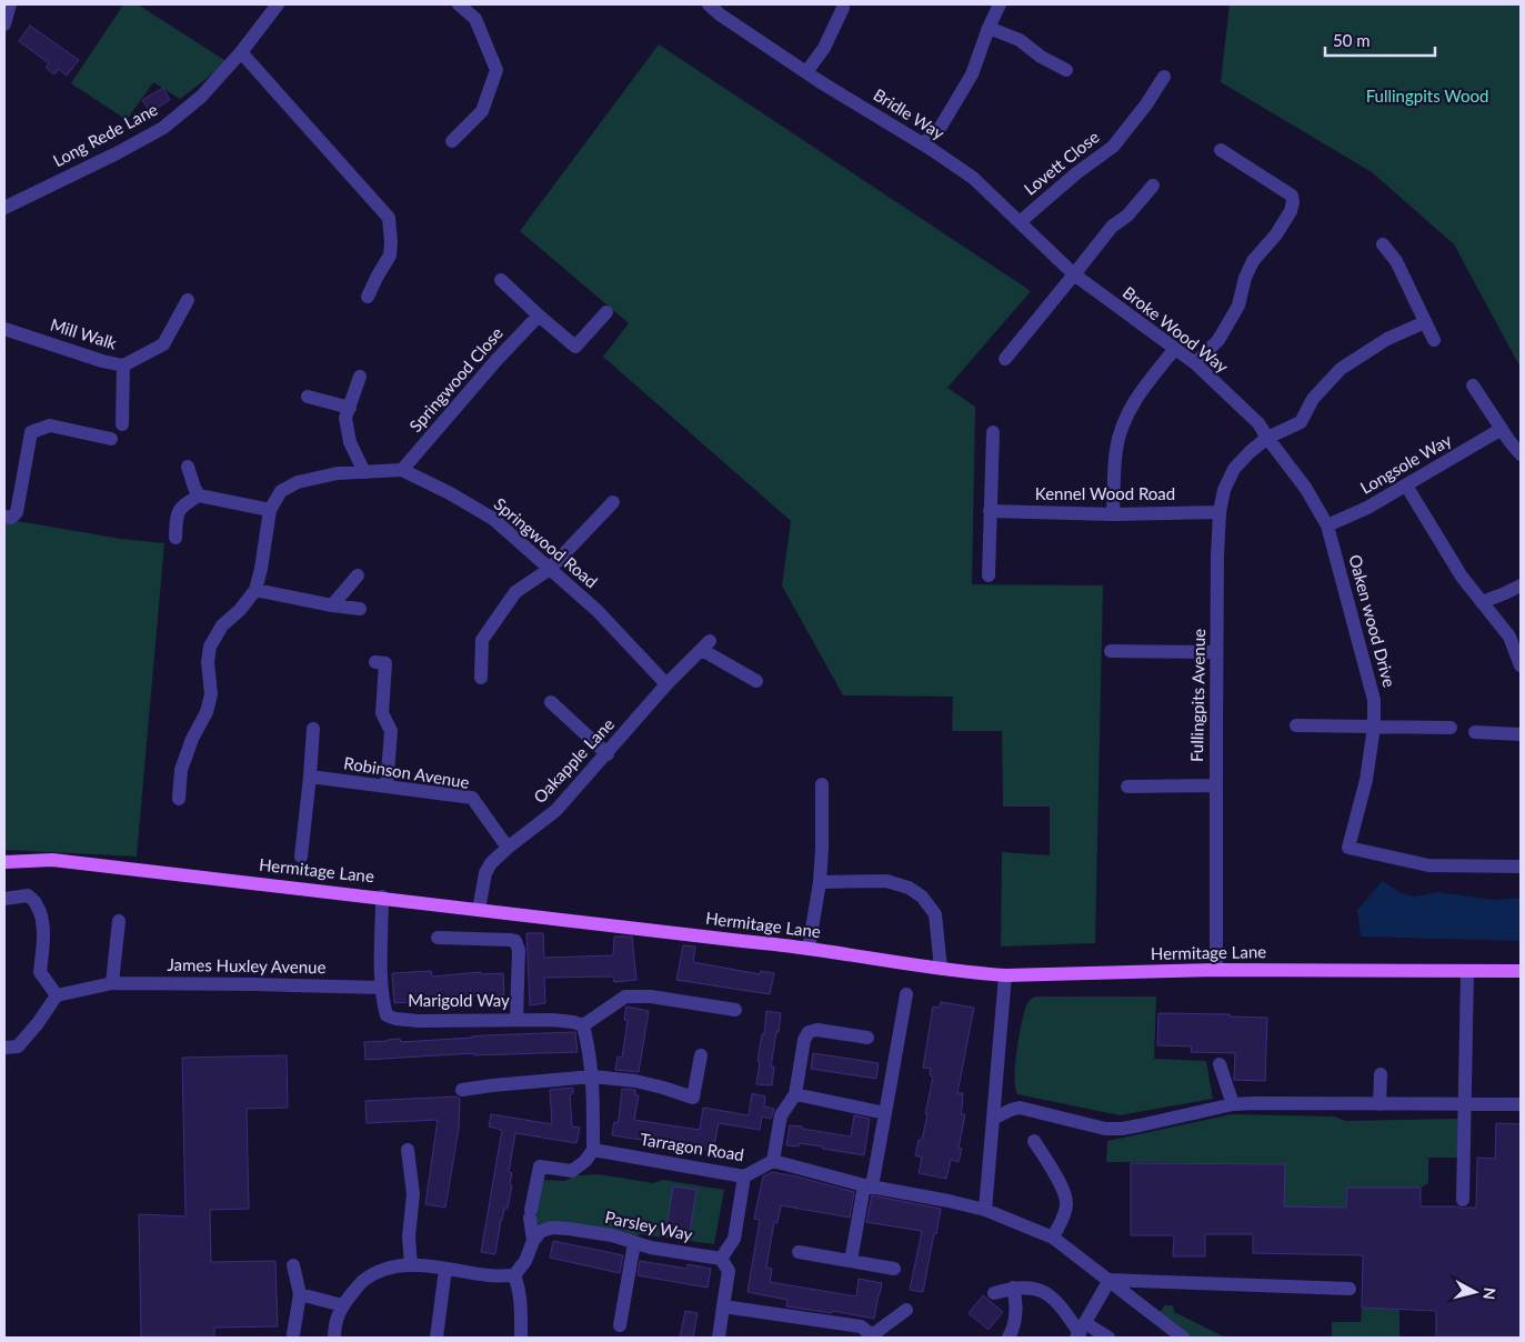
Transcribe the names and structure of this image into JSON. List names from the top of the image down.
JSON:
{
  "streets": {
    "main road": ["Hermitage Lane"],
    "street": [
      "Bridle Way",
      "Long Rede Lane",
      "Lovett Close",
      "Broke Wood Way",
      "Mill Walk",
      "Springwood Close",
      "Longsole Way",
      "Kennel Wood Road",
      "Springwood Road",
      "Oaken wood Drive",
      "Fullingpits Avenue",
      "Oakapple Lane",
      "Robinson Avenue",
      "James Huxley Avenue",
      "Marigold Way",
      "Tarragon Road",
      "Parsley Way"
    ]
  },
  "crossings": [
    ["Bridle Way", "Lovett Close"],
    ["Bridle Way", "Broke Wood Way"],
    ["Broke Wood Way", "Fullingpits Avenue"],
    ["Springwood Close", "Springwood Road"],
    ["Longsole Way", "Oaken wood Drive"],
    ["Kennel Wood Road", "Fullingpits Avenue"],
    ["Springwood Road", "Oakapple Lane"],
    ["Fullingpits Avenue", "Hermitage Lane"],
    ["Oakapple Lane", "Robinson Avenue"],
    ["Oakapple Lane", "Hermitage Lane"],
    ["Hermitage Lane", "Marigold Way"],
    ["James Huxley Avenue", "Marigold Way"]
  ],
  "parks": ["Fullingpits Wood"],
  "scale_bar": "50 m",
  "north": "right"
}
